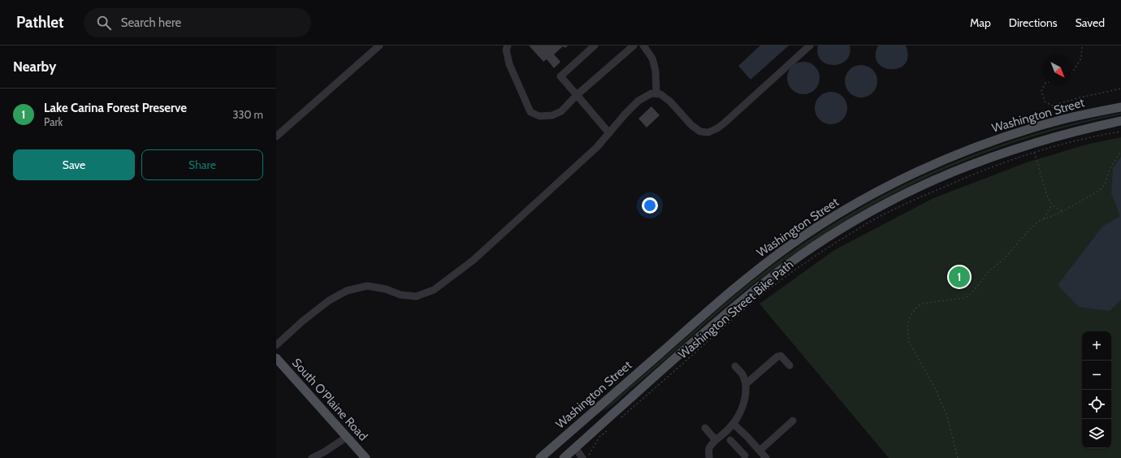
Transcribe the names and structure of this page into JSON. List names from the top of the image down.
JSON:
{
  "streets": {
    "main road": ["Washington Street", "South O'Plaine Road"],
    "path": ["Washington Street Bike Path"]
  },
  "north": "bottom right",
  "page": {
    "header": "Pathlet",
    "search": "Search here",
    "nav": ["Map", "Directions", "Saved"],
    "heading": "Nearby",
    "list": [
      {
        "mark": "1",
        "name": "Lake Carina Forest Preserve",
        "note": "Park",
        "value": "330 m"
      }
    ],
    "buttons": ["Save", "Share"],
    "pins": "1",
    "map_buttons": ["+", "−"]
  }
}
